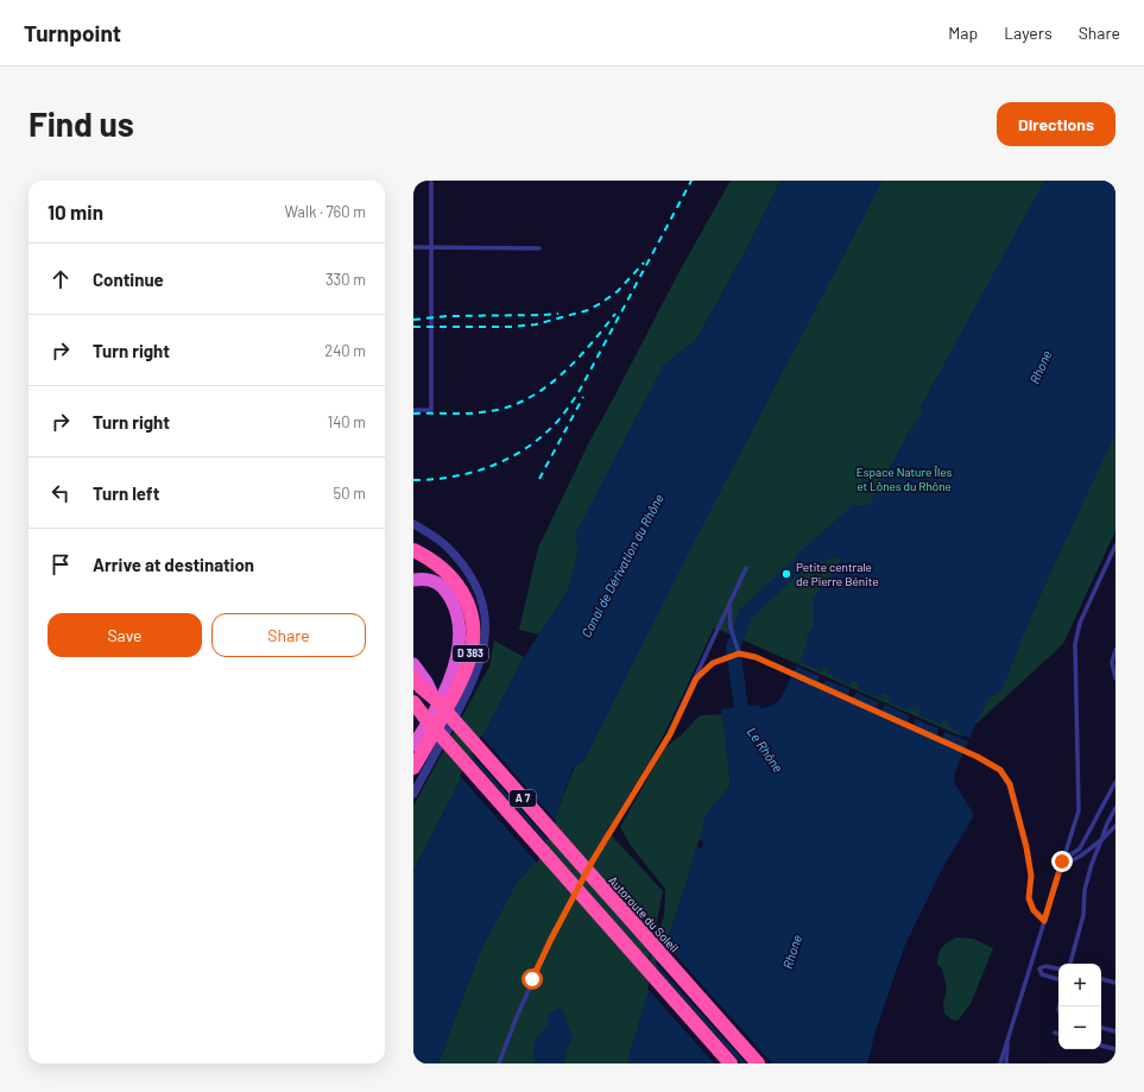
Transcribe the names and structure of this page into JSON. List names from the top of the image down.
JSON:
{
  "streets": {
    "highway": ["D 383", "A 7", "Autoroute du Soleil"]
  },
  "water": ["Rhone", "Canal de Dérivation du Rhône", "Le Rhône"],
  "parks": ["Espace Nature Îles et Lônes du Rhône"],
  "places": ["Petite centrale de Pierre Bénite"],
  "page": {
    "header": "Turnpoint",
    "nav": ["Map", "Layers", "Share"],
    "buttons": [
      "Directions",
      ["Save", "Share"]
    ],
    "title": "Find us",
    "heading": ["10 min", "Walk · 760 m"],
    "list": [
      ["Continue", "330 m"],
      ["Turn right", "240 m"],
      ["Turn right", "140 m"],
      ["Turn left", "50 m"],
      "Arrive at destination"
    ],
    "map_buttons": ["+", "−"]
  }
}
